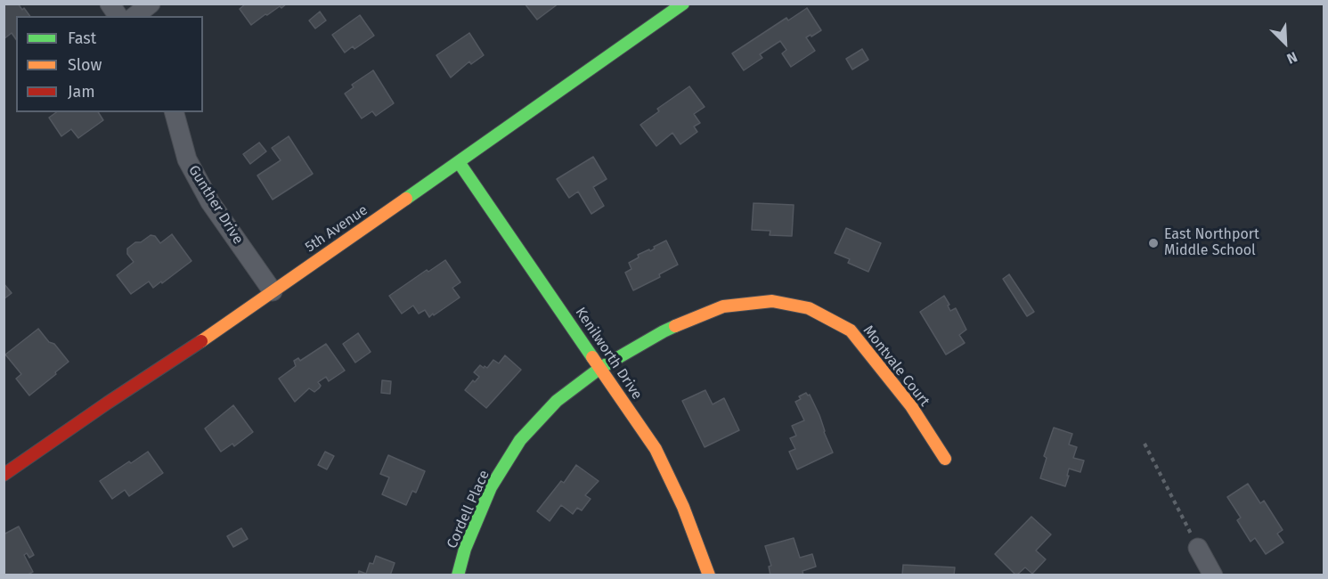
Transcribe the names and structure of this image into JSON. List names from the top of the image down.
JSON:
{
  "streets": {
    "street": [
      "Gunther Drive",
      "5th Avenue",
      "Kenilworth Drive",
      "Montvale Court",
      "Cordell Place"
    ]
  },
  "crossings": [
    ["Gunther Drive", "5th Avenue"],
    ["5th Avenue", "Kenilworth Drive"],
    ["Kenilworth Drive", "Montvale Court"],
    ["Kenilworth Drive", "Cordell Place"],
    ["Montvale Court", "Cordell Place"]
  ],
  "places": ["East Northport Middle School"],
  "legend": ["Fast", "Slow", "Jam"],
  "north": "bottom right"
}
